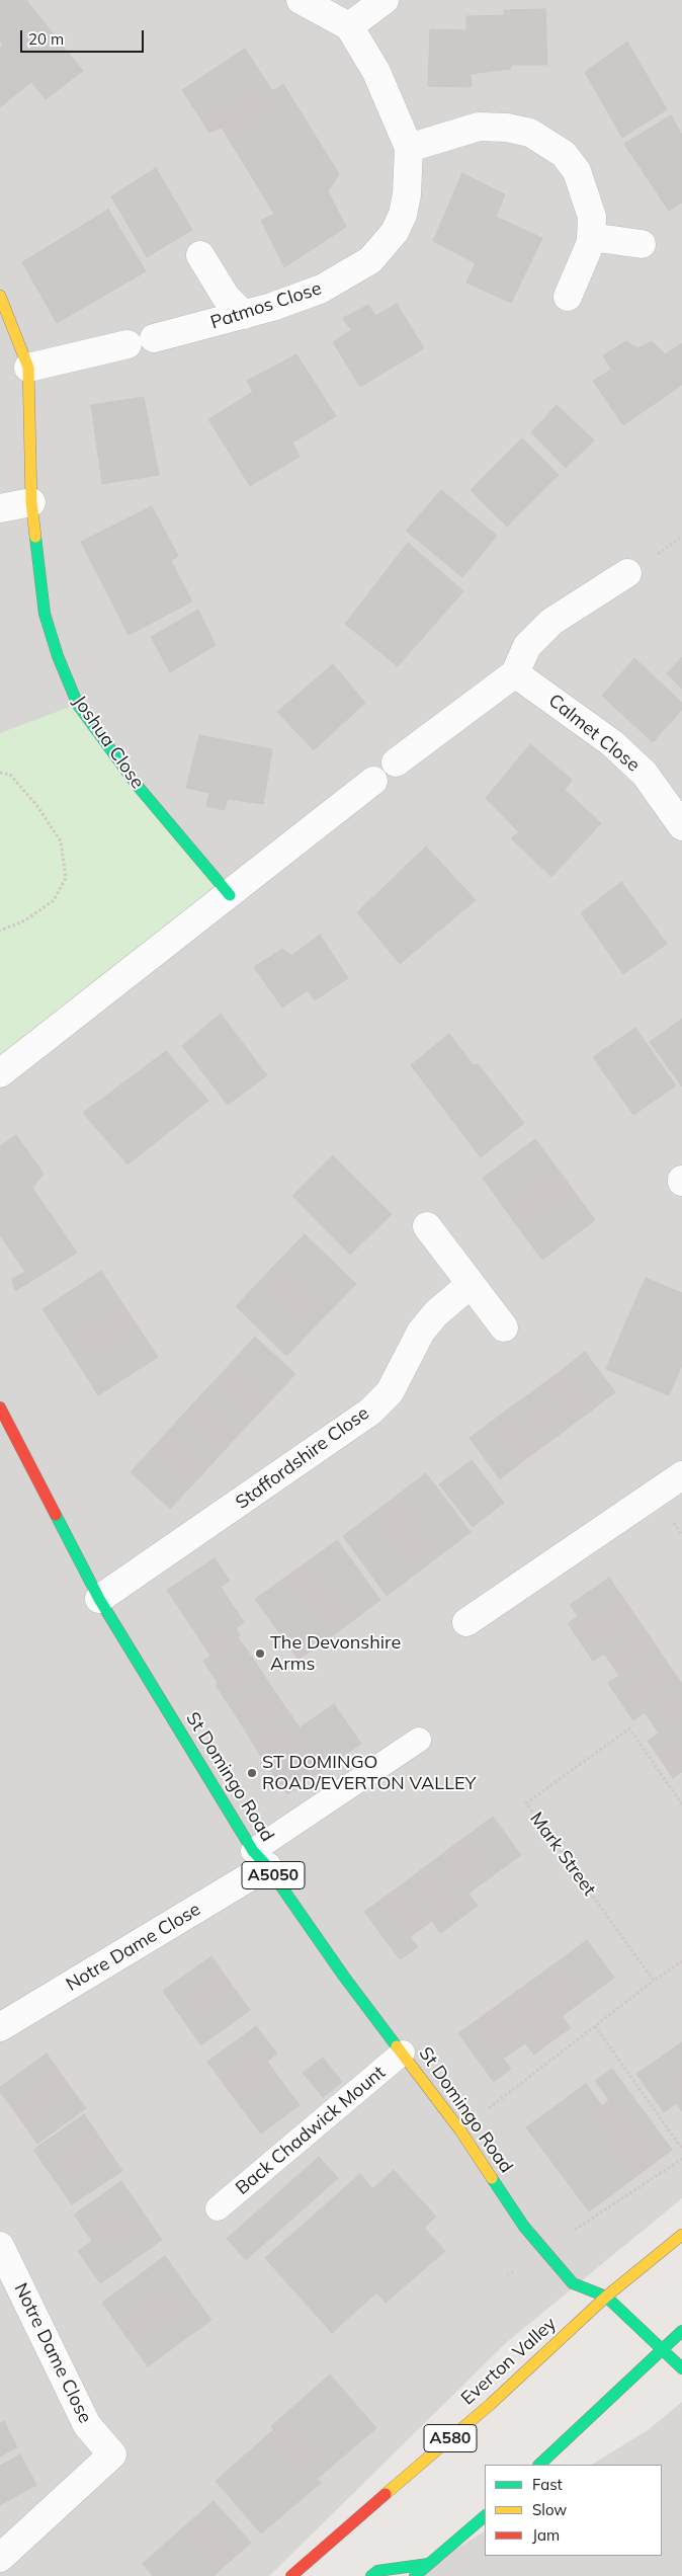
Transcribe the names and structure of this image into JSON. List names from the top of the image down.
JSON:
{
  "streets": {
    "main road": [
      "Joshua Close",
      "St Domingo Road",
      "A5050",
      "Everton Valley",
      "A580"
    ],
    "street": [
      "Patmos Close",
      "Calmet Close",
      "Staffordshire Close",
      "Notre Dame Close"
    ],
    "lane": ["Back Chadwick Mount"],
    "path": ["Mark Street"]
  },
  "crossings": [
    ["Patmos Close", "Joshua Close"],
    ["Staffordshire Close", "St Domingo Road"],
    ["St Domingo Road", "A5050"],
    ["St Domingo Road", "Notre Dame Close"],
    ["St Domingo Road", "Back Chadwick Mount"],
    ["St Domingo Road", "Everton Valley"],
    ["A5050", "Everton Valley"]
  ],
  "places": ["The Devonshire Arms", "ST DOMINGO ROAD/EVERTON VALLEY"],
  "legend": ["Fast", "Slow", "Jam"],
  "scale_bar": "20 m"
}
